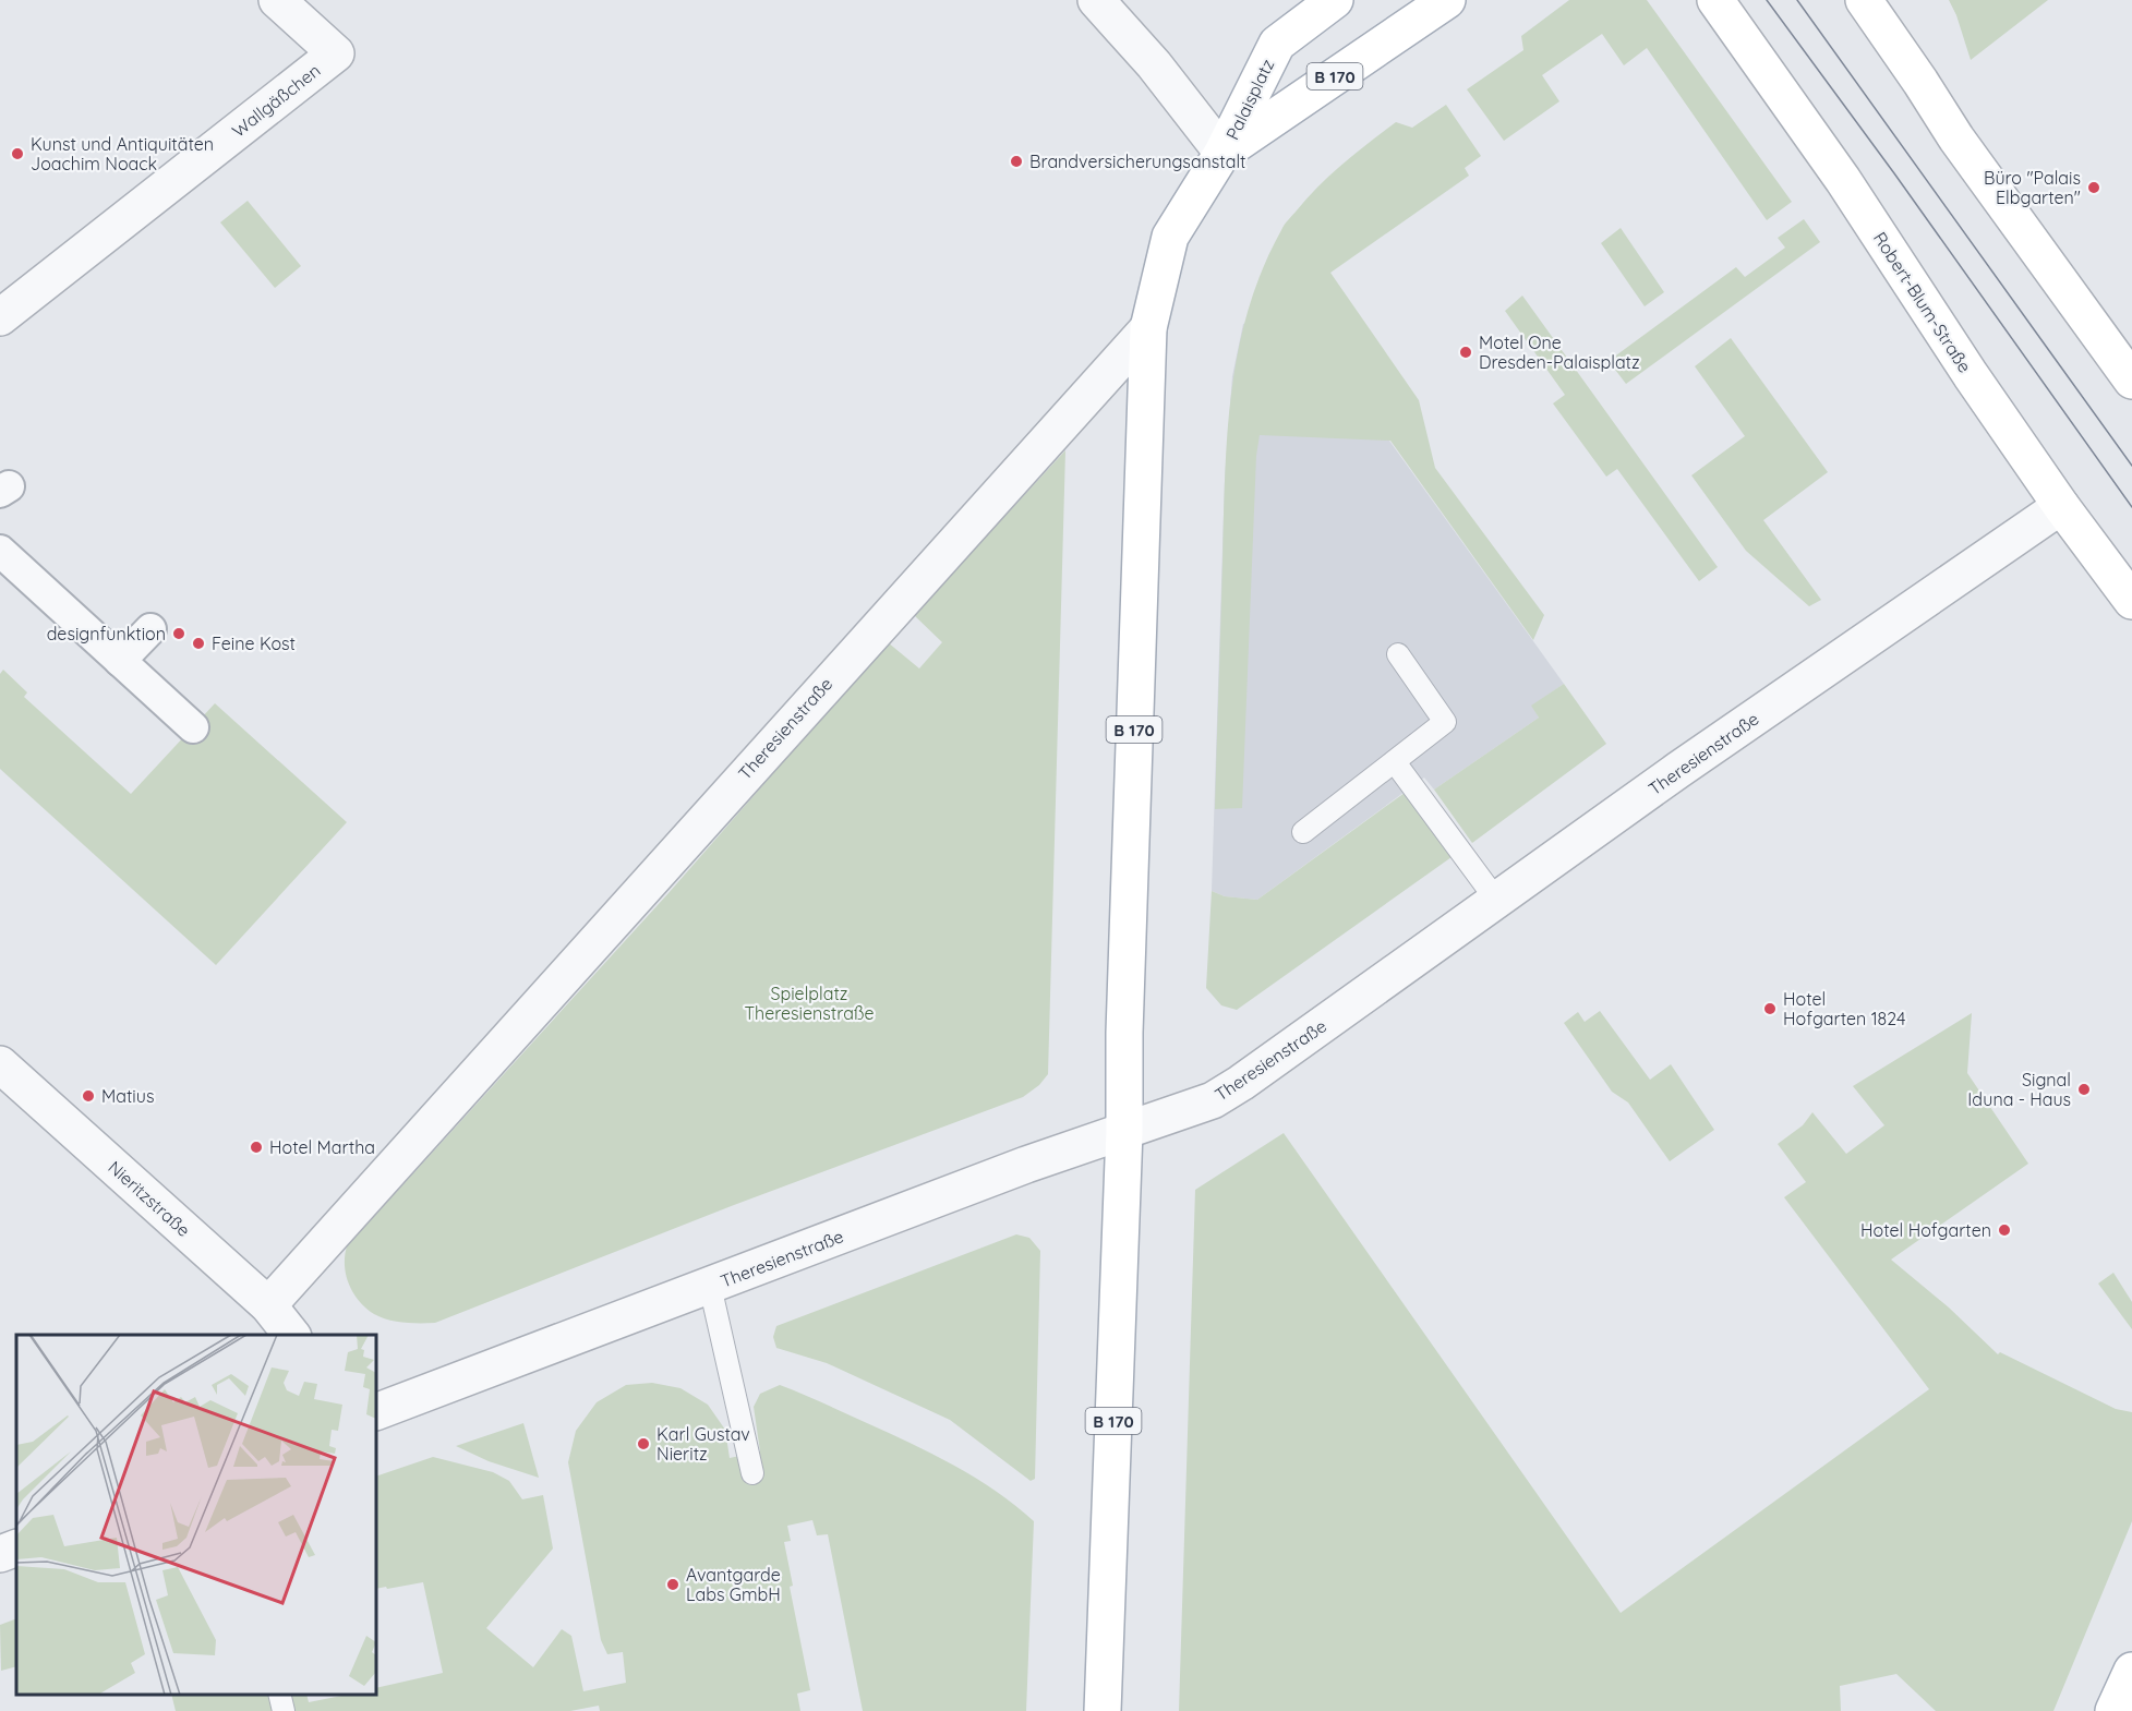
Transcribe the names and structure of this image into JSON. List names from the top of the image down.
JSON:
{
  "streets": {
    "main road": ["B 170", "Palaisplatz", "Robert-Blum-Straße"],
    "street": ["Wallgäßchen", "Theresienstraße", "Nieritzstraße"]
  },
  "crossings": [
    ["B 170", "Palaisplatz"],
    ["B 170", "Theresienstraße"],
    ["Robert-Blum-Straße", "Theresienstraße"],
    ["Theresienstraße", "Nieritzstraße"]
  ],
  "parks": ["Spielplatz Theresienstraße"],
  "places": [
    "Kunst und Antiquitäten Joachim Noack",
    "Brandversicherungsanstalt",
    "Büro \"Palais Elbgarten\"",
    "Motel One Dresden-Palaisplatz",
    "designfunktion",
    "Feine Kost",
    "Hotel Hofgarten 1824",
    "Signal Iduna - Haus",
    "Matius",
    "Hotel Martha",
    "Hotel Hofgarten",
    "Karl Gustav Nieritz",
    "Avantgarde Labs GmbH"
  ]
}
